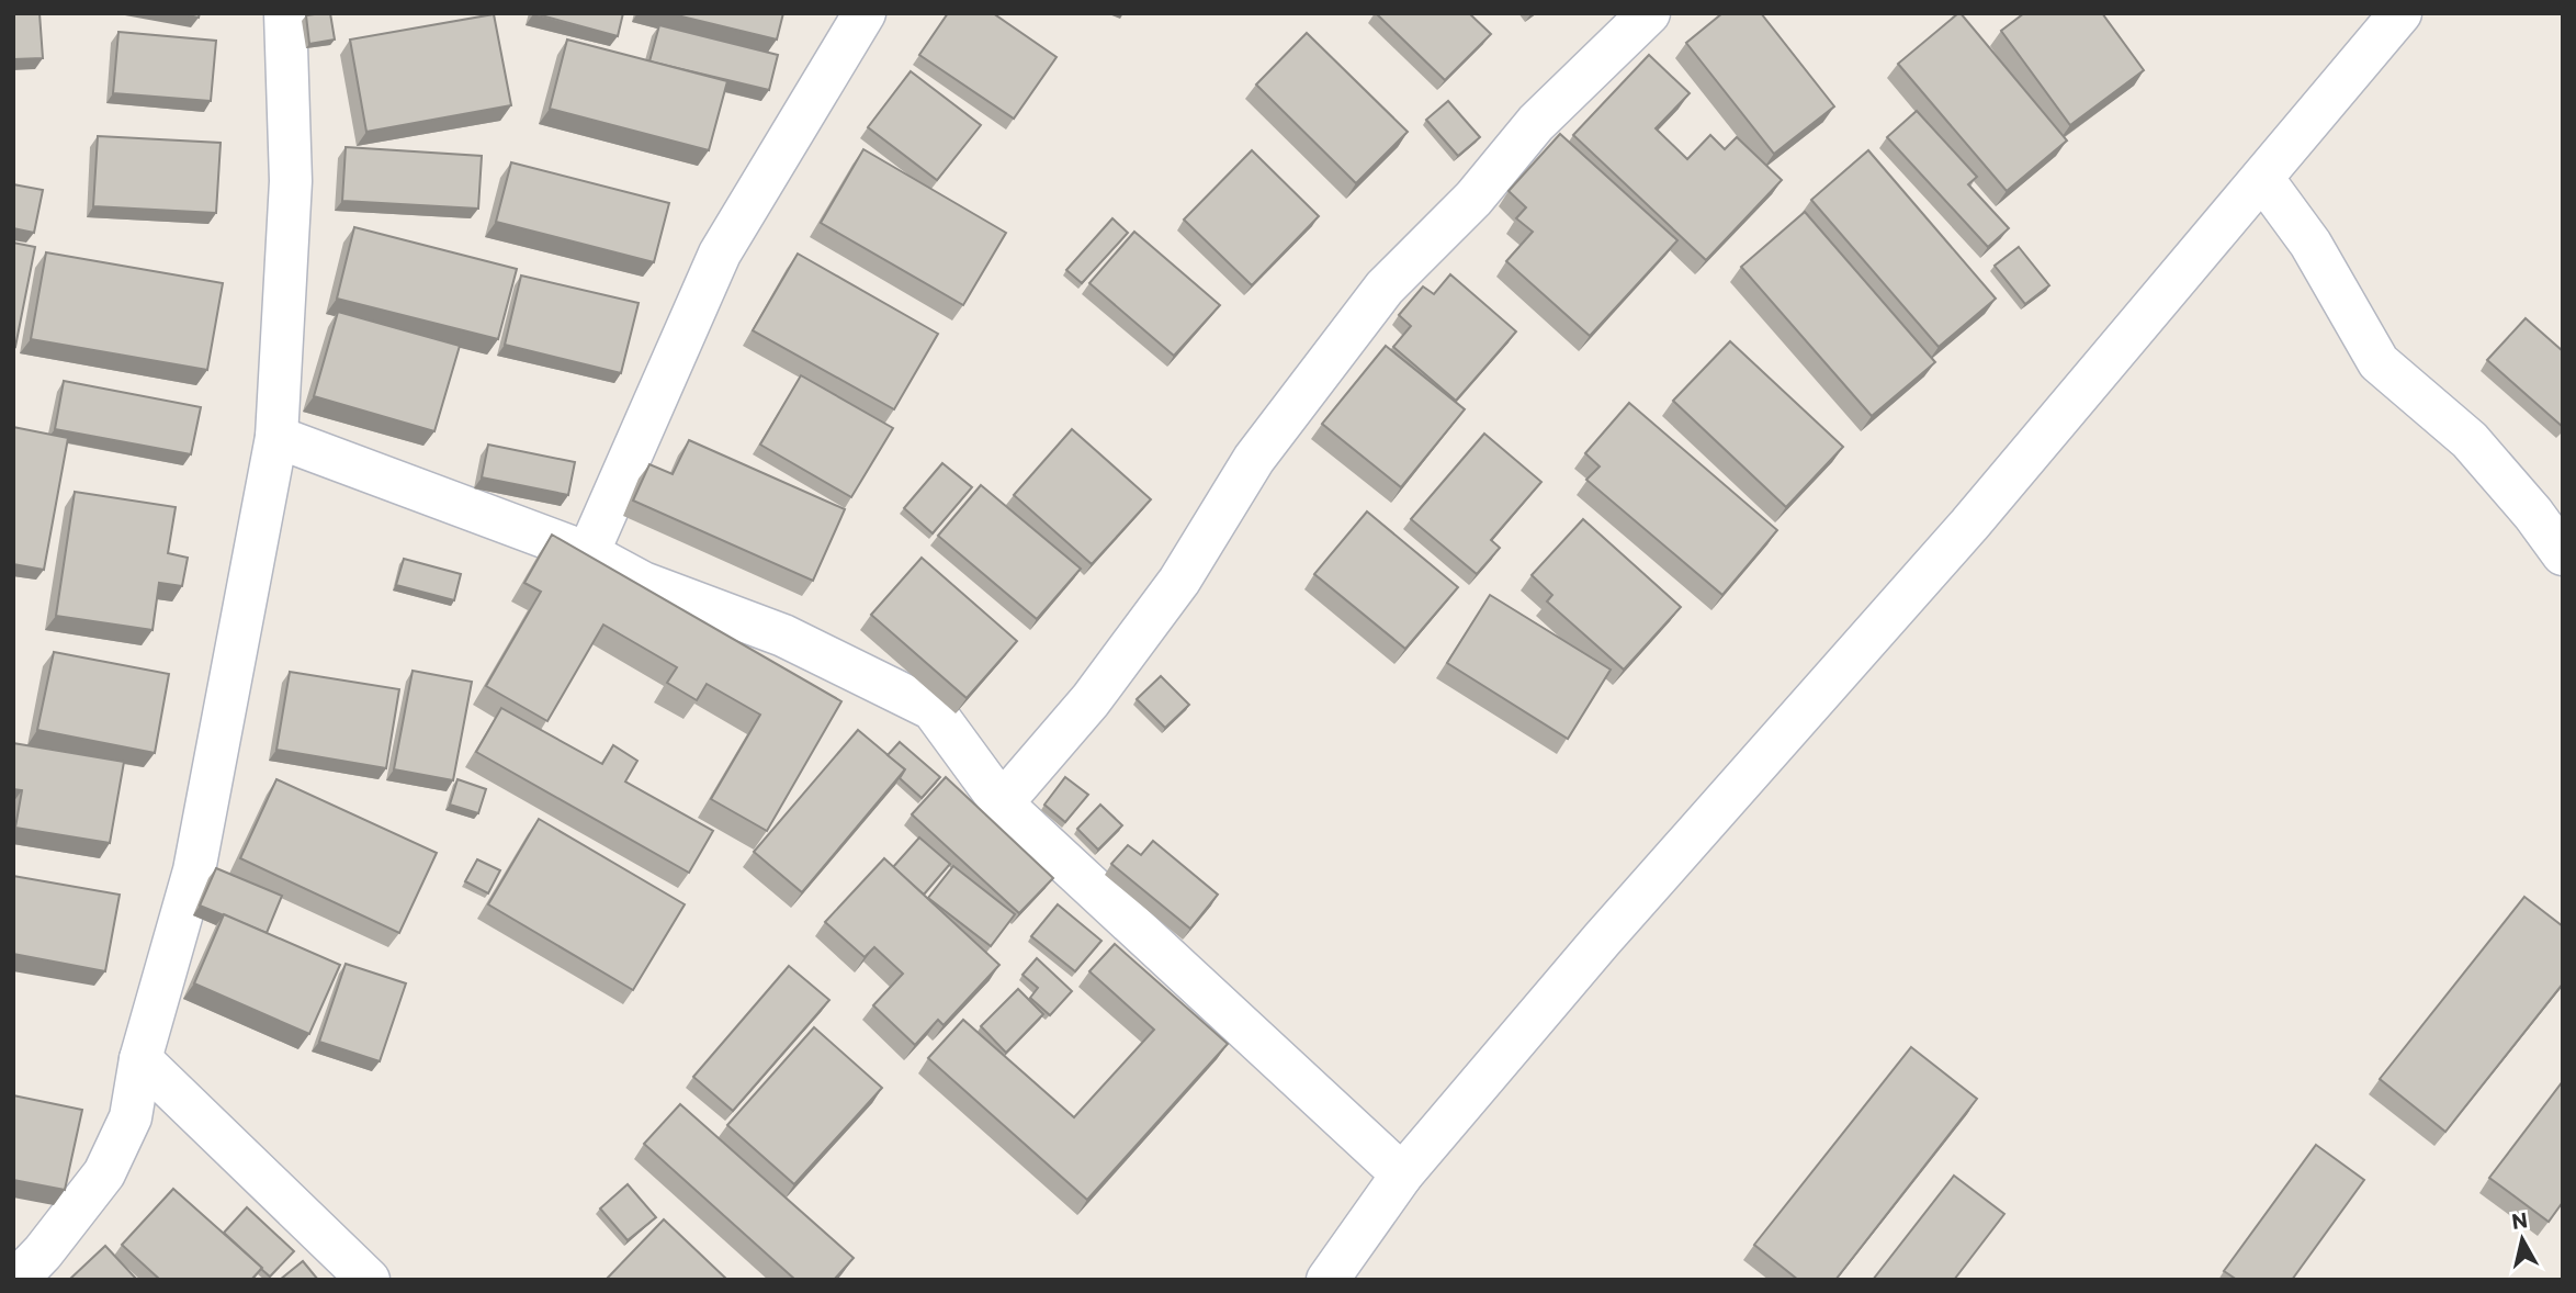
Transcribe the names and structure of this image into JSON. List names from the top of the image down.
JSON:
{
  "north": "top"
}
